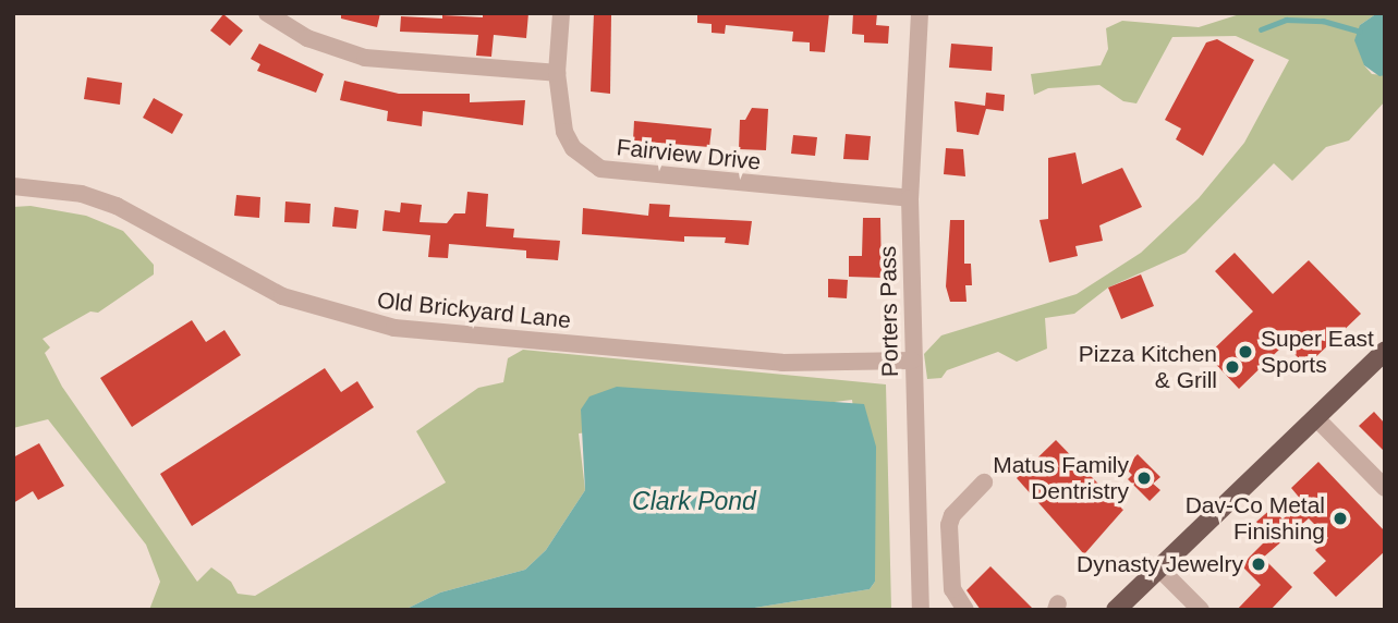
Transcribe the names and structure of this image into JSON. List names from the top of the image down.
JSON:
{
  "streets": {
    "street": ["Fairview Drive", "Old Brickyard Lane", "Porters Pass"]
  },
  "crossings": [
    ["Fairview Drive", "Porters Pass"],
    ["Old Brickyard Lane", "Porters Pass"]
  ],
  "water": ["Clark Pond"],
  "places": [
    "Super East Sports",
    "Pizza Kitchen & Grill",
    "Matus Family Dentristry",
    "Dav-Co Metal Finishing",
    "Dynasty Jewelry"
  ]
}
